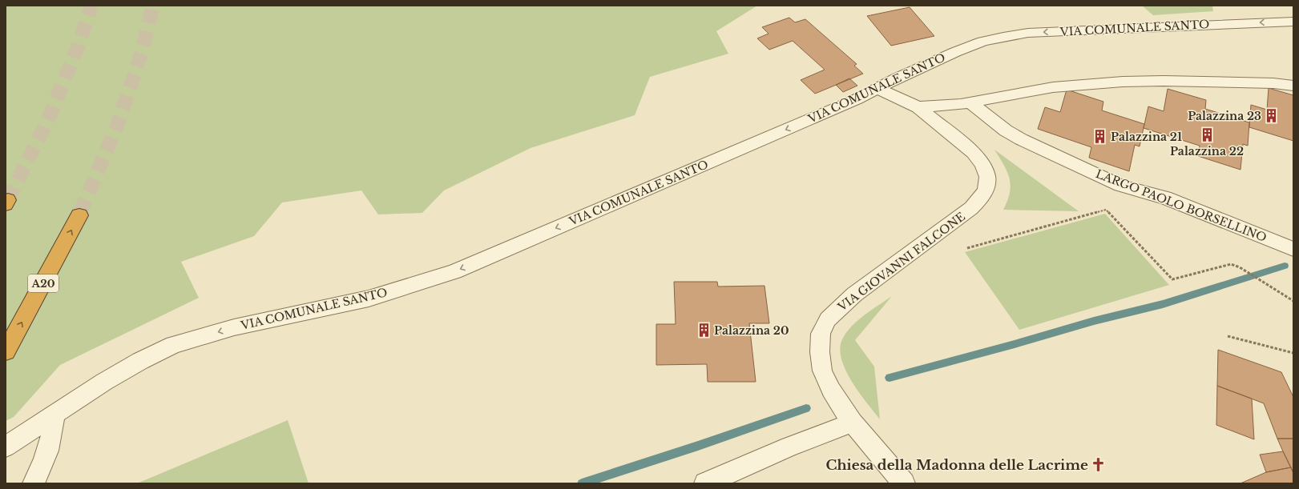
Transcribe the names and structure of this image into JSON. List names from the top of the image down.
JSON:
{
  "streets": {
    "highway": ["A20"],
    "street": ["VIA COMUNALE SANTO", "LARGO PAOLO BORSELLINO", "VIA GIOVANNI FALCONE"]
  },
  "crossings": [
    ["VIA COMUNALE SANTO", "VIA GIOVANNI FALCONE"]
  ],
  "one_way": ["VIA COMUNALE SANTO"],
  "places": {
    "building": [
      "Palazzina 23",
      "Palazzina 22",
      "Palazzina 21",
      "Palazzina 20"
    ],
    "church": ["Chiesa della Madonna delle Lacrime"]
  }
}
